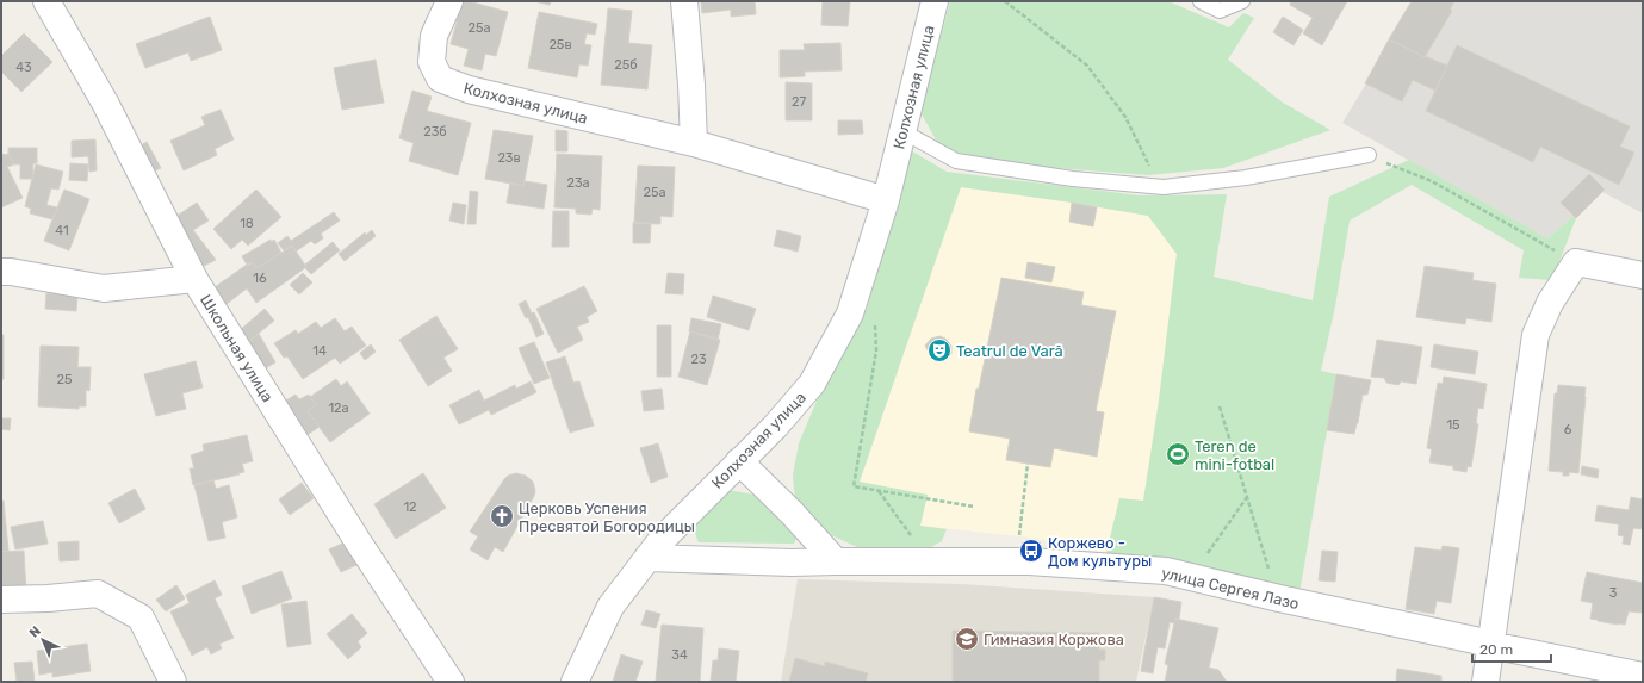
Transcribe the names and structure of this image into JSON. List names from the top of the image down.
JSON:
{
  "streets": {
    "street": ["Колхозная улица", "Школьная улица", "улица Сергея Лазо"]
  },
  "crossings": [
    ["Колхозная улица", "улица Сергея Лазо"]
  ],
  "places": {
    "theatre": ["Teatrul de Vară"],
    "sports": ["Teren de mini-fotbal"],
    "church": ["Церковь Успения Пресвятой Богородицы"],
    "bus stop": ["Коржево - Дом культуры"],
    "school or university": ["Гимназия Коржова"]
  },
  "house_numbers": [
    "25а",
    "25в",
    "25б",
    "43",
    "27",
    "23б",
    "23в",
    "23а",
    "25а",
    "18",
    "41",
    "16",
    "14",
    "23",
    "25",
    "12а",
    "15",
    "6",
    "12",
    "3",
    "34"
  ],
  "scale_bar": "20 m",
  "north": "top left"
}
